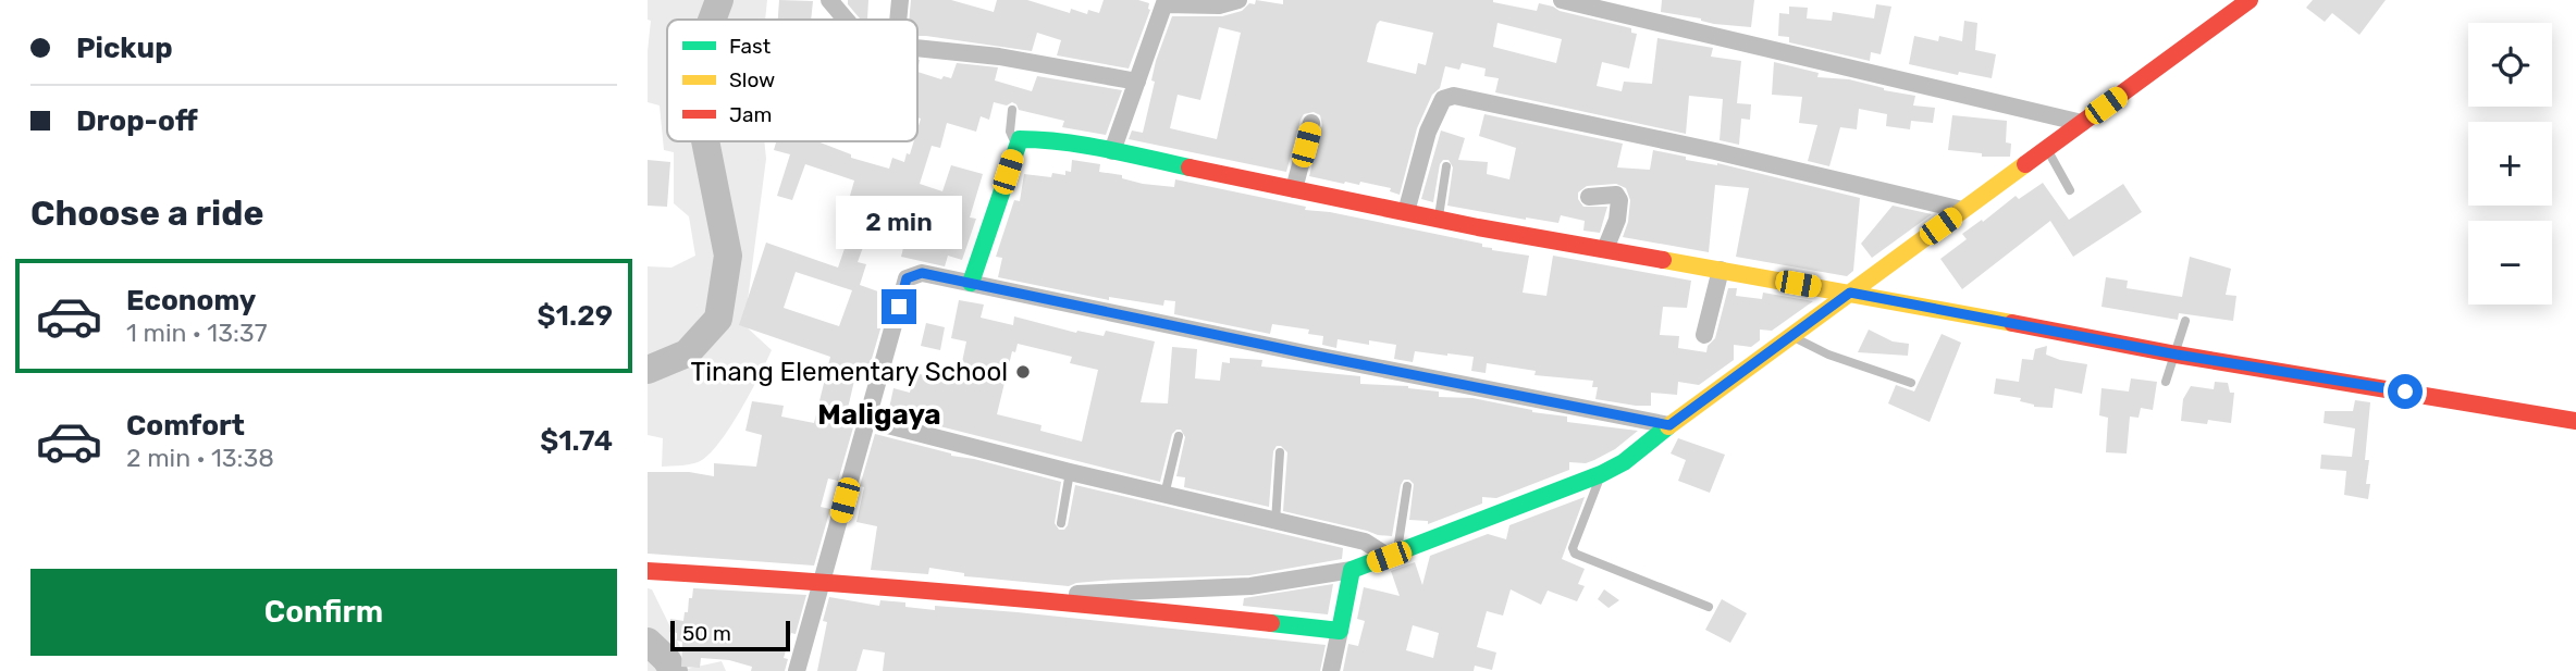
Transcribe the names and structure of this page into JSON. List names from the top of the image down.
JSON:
{
  "districts": ["Maligaya"],
  "places": ["Tinang Elementary School"],
  "legend": ["Fast", "Slow", "Jam"],
  "scale_bar": "50 m",
  "page": {
    "banner": ["Pickup", "Drop-off"],
    "map_buttons": ["+", "−"],
    "heading": "Choose a ride",
    "bubble": "2 min",
    "list": [
      {
        "name": "Economy",
        "note": "1 min · 13:37",
        "value": "$1.29"
      },
      {
        "name": "Comfort",
        "note": "2 min · 13:38",
        "value": "$1.74"
      }
    ],
    "buttons": "Confirm",
    "scale": "50 m"
  }
}
